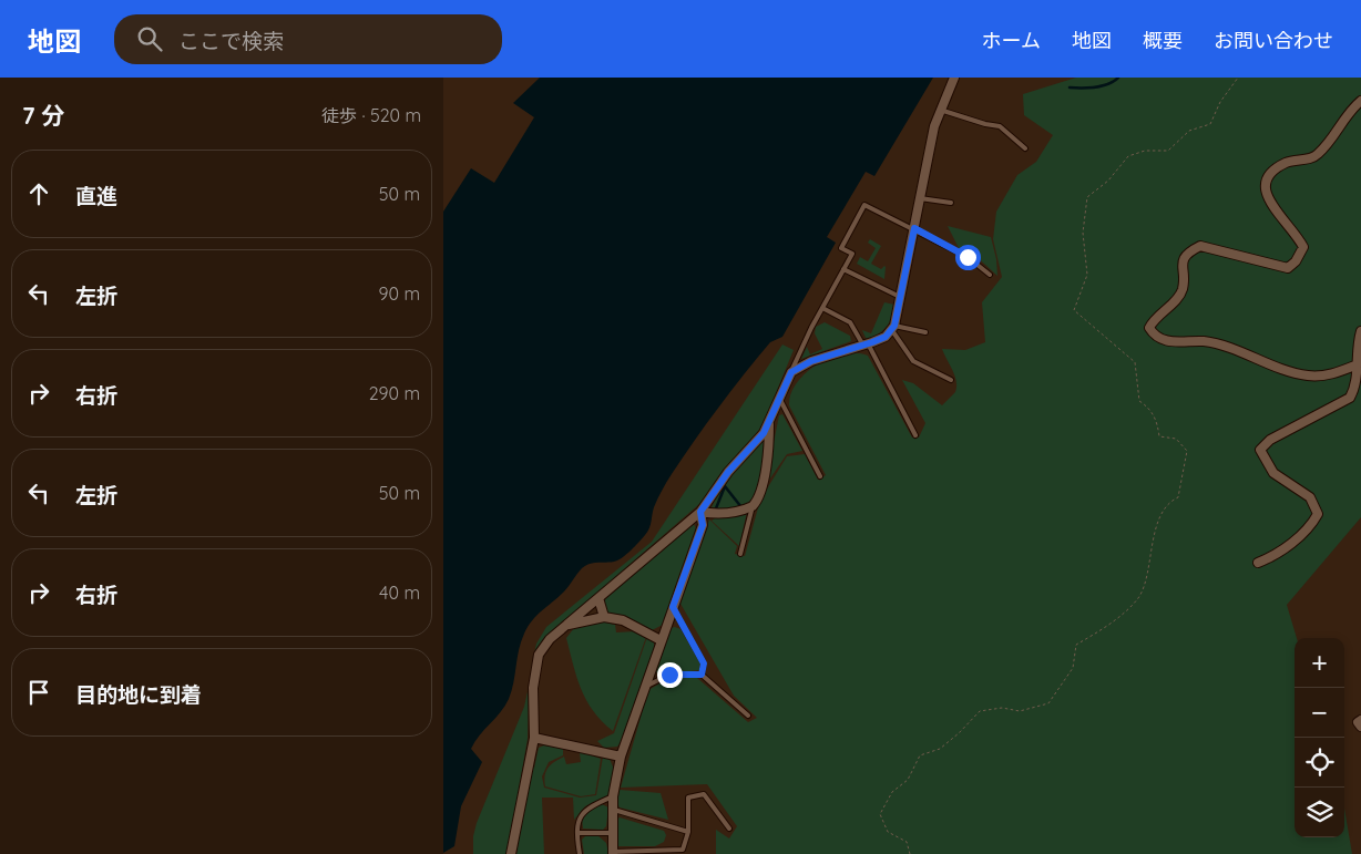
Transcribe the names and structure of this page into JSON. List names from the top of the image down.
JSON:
{
  "page": {
    "header": "地図",
    "search": "ここで検索",
    "nav": [
      "ホーム",
      "地図",
      "概要",
      "お問い合わせ"
    ],
    "heading": ["7 分", "徒歩 · 520 m"],
    "list": [
      ["直進", "50 m"],
      ["左折", "90 m"],
      ["右折", "290 m"],
      ["左折", "50 m"],
      ["右折", "40 m"],
      "目的地に到着"
    ],
    "map_buttons": ["+", "−"]
  }
}
